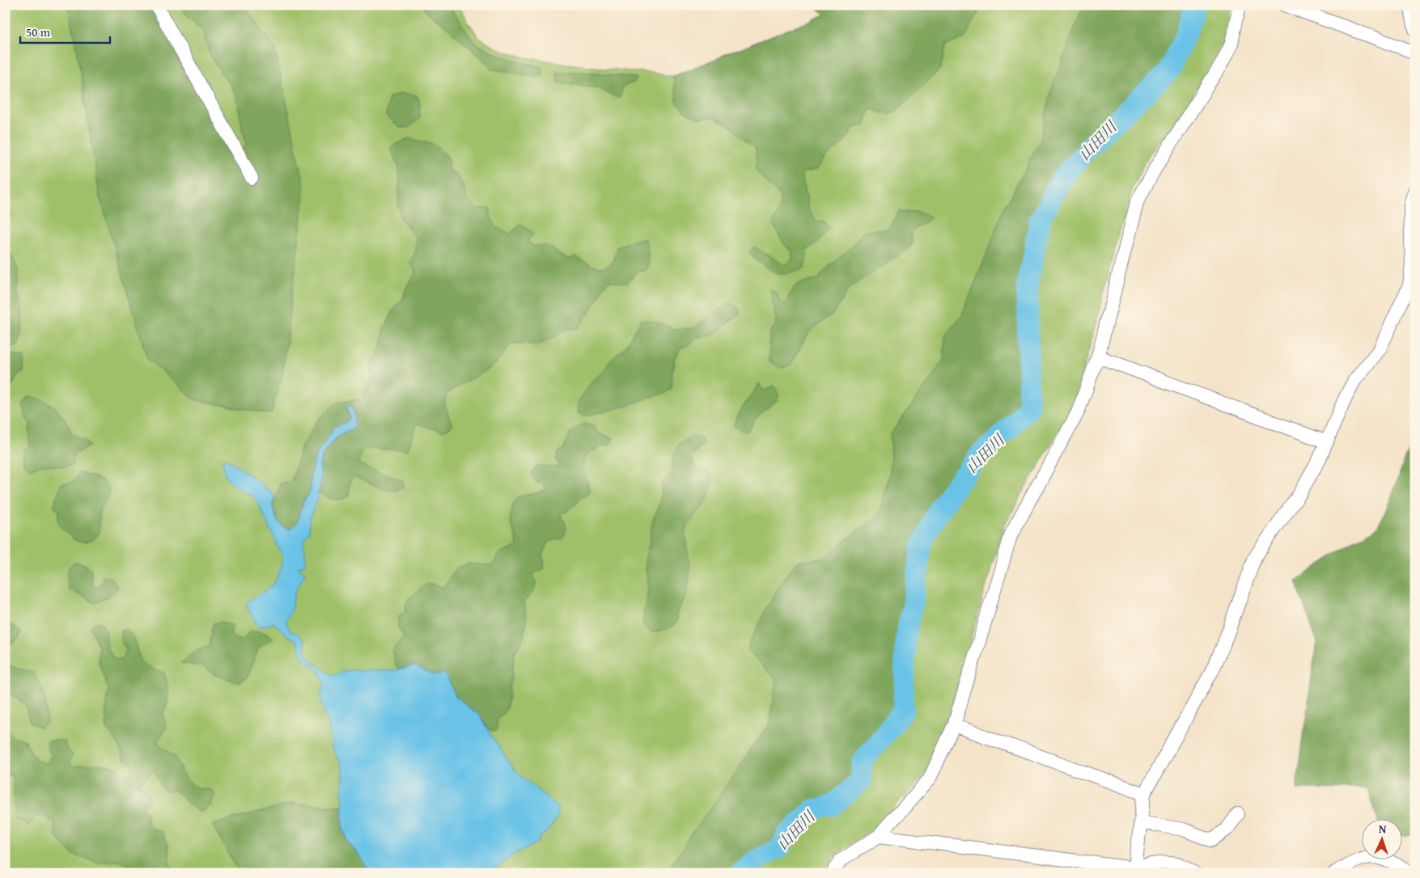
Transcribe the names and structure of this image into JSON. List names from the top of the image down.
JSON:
{
  "water": ["山田川"],
  "scale_bar": "50 m",
  "north": "top"
}
